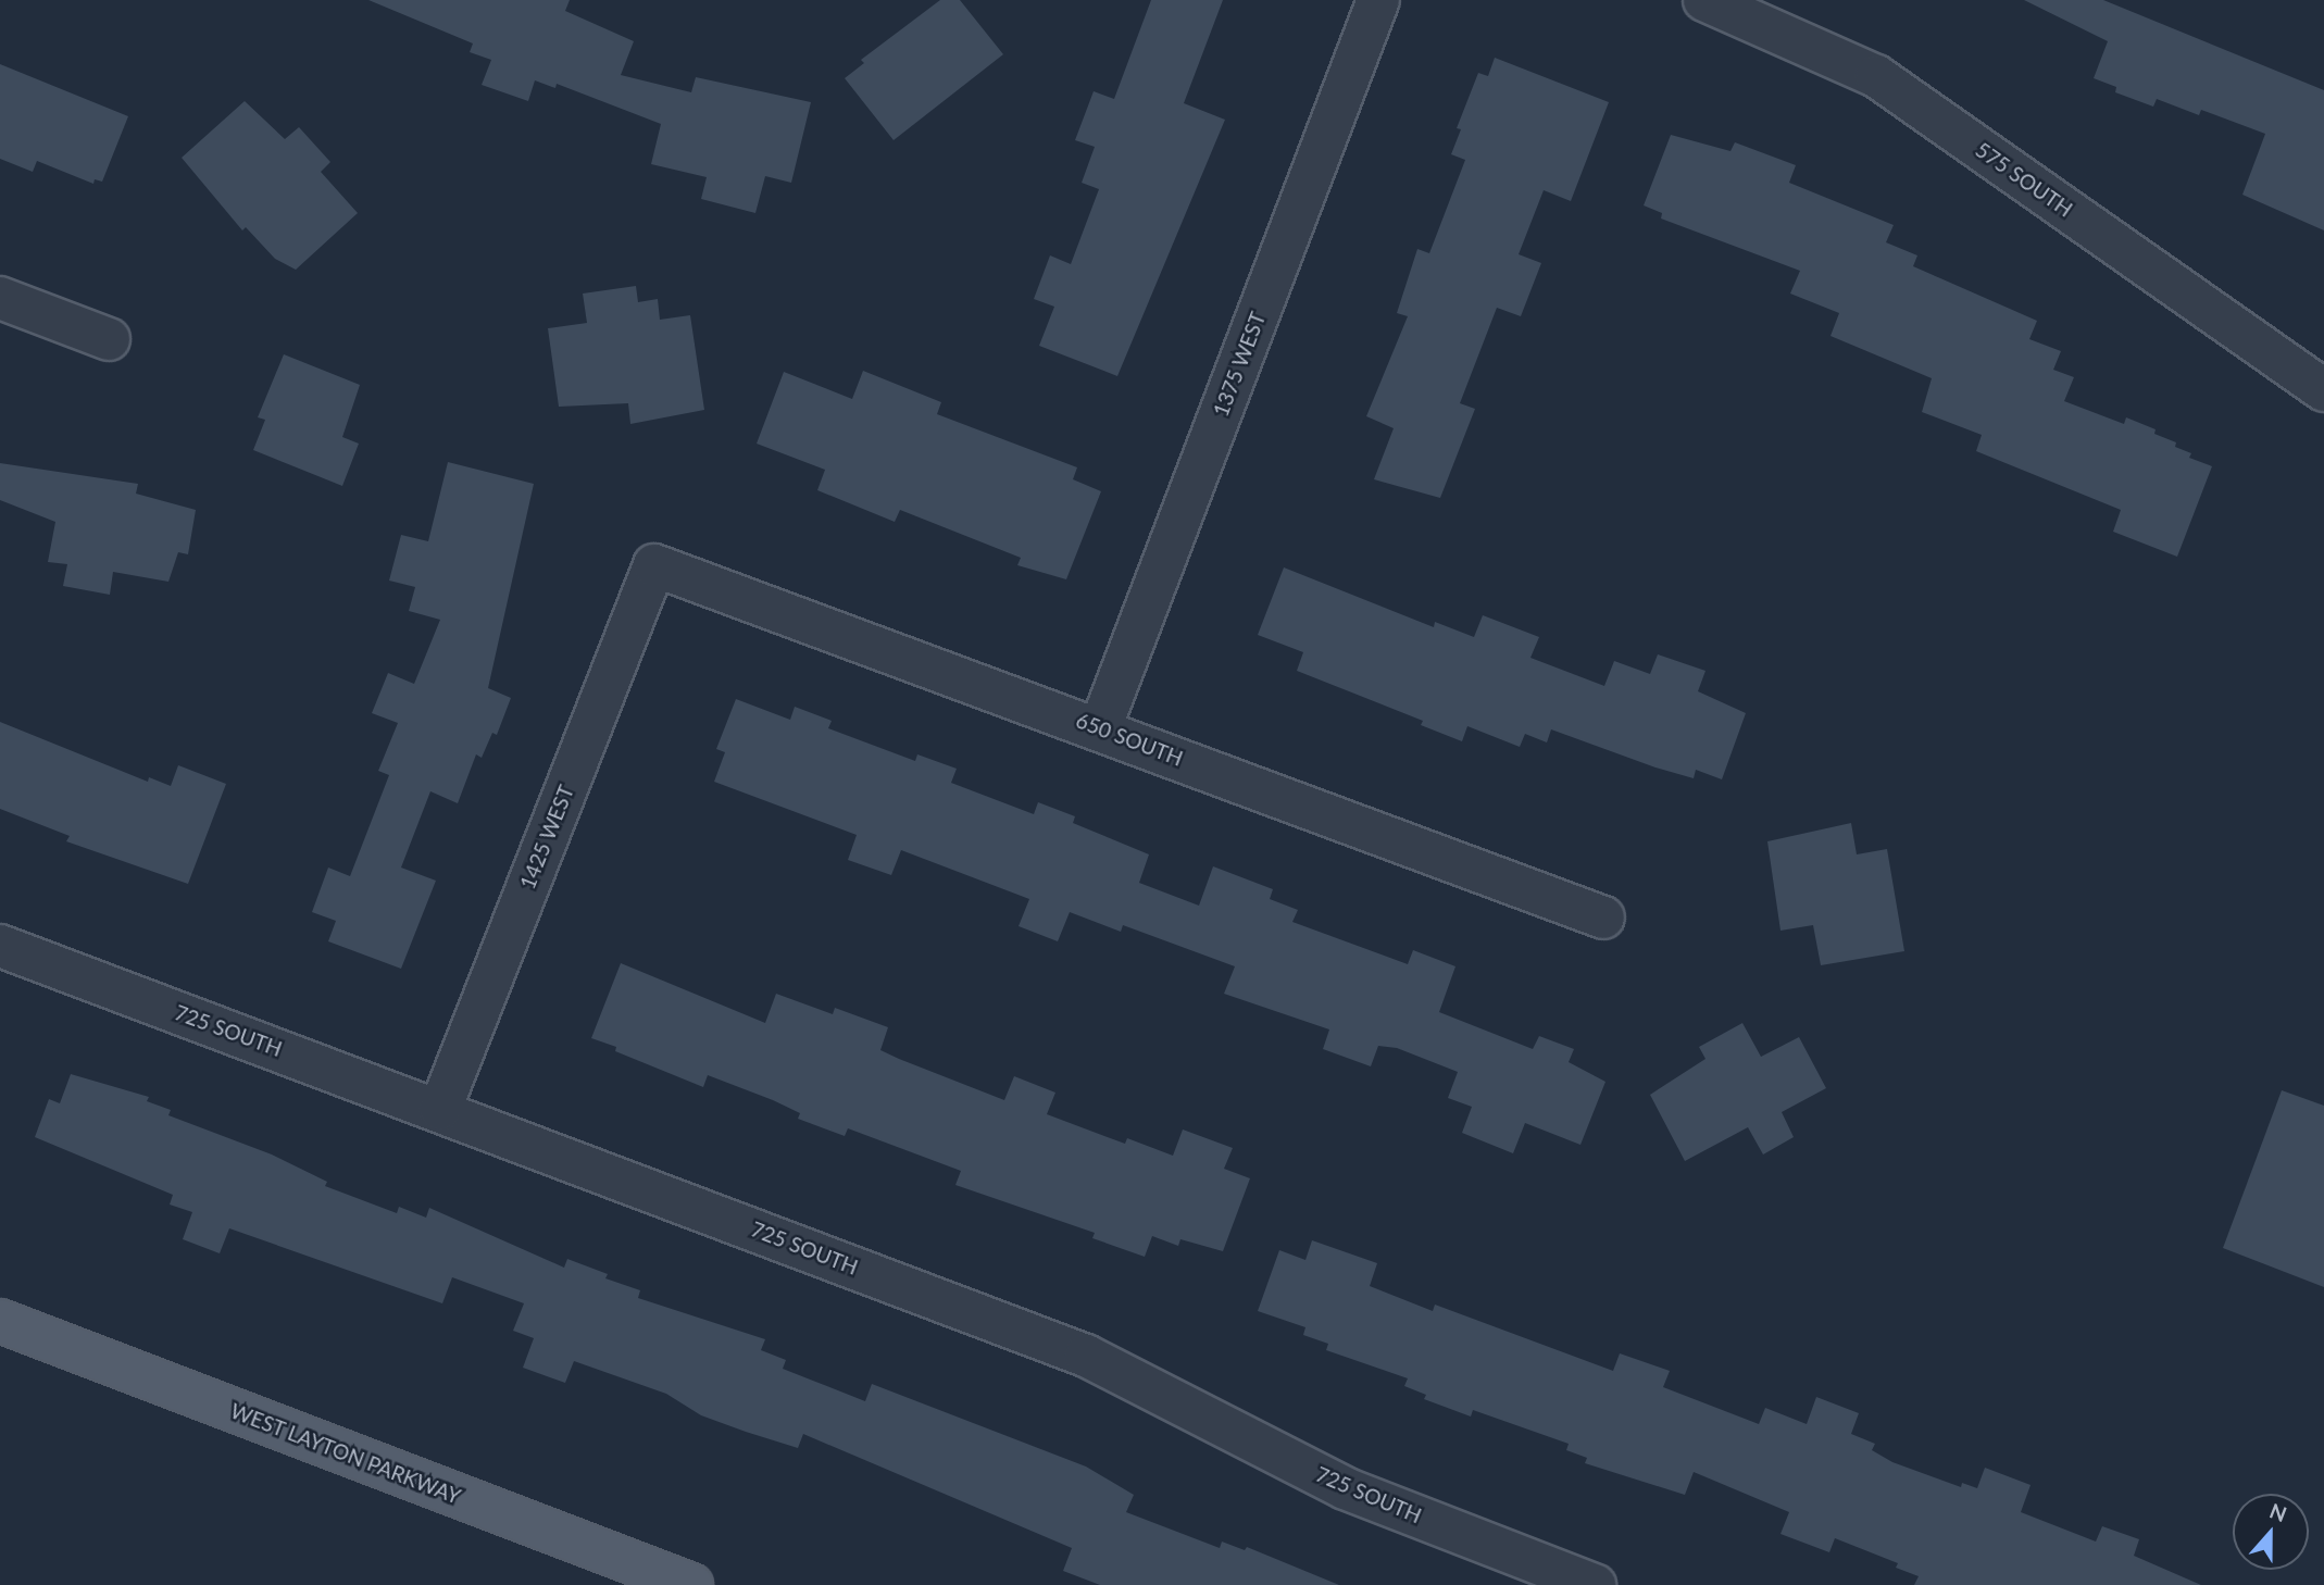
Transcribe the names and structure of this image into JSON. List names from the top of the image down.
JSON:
{
  "streets": {
    "main road": ["WEST LAYTON PARKWAY"],
    "street": [
      "575 SOUTH",
      "1375 WEST",
      "650 SOUTH",
      "1425 WEST",
      "725 SOUTH"
    ]
  },
  "crossings": [
    ["1375 WEST", "650 SOUTH"],
    ["650 SOUTH", "1425 WEST"],
    ["1425 WEST", "725 SOUTH"]
  ],
  "north": "top"
}
